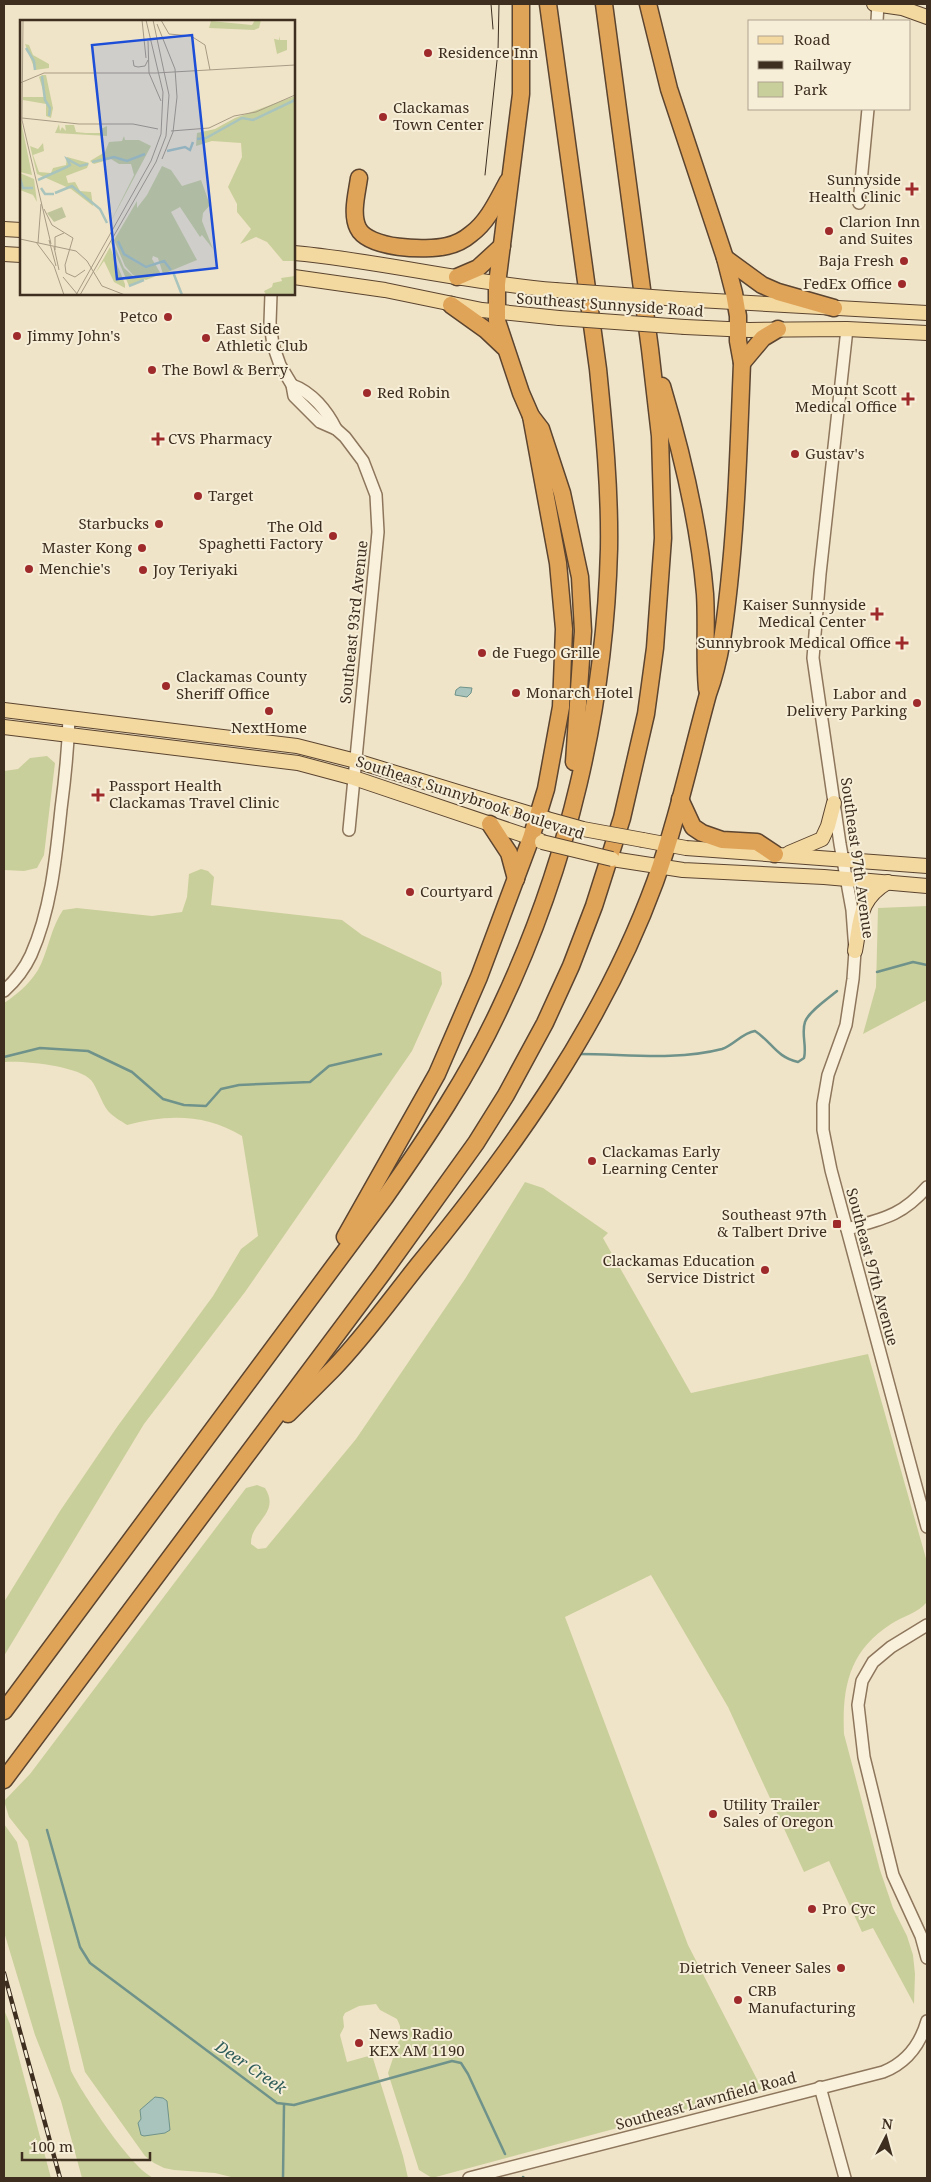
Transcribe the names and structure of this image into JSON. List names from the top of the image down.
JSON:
{
  "streets": {
    "main road": ["Southeast Sunnyside Road", "Southeast Sunnybrook Boulevard"],
    "street": ["Southeast 93rd Avenue", "Southeast 97th Avenue", "Southeast Lawnfield Road"]
  },
  "crossings": [
    ["Southeast Sunnyside Road", "Southeast 97th Avenue"],
    ["Southeast 93rd Avenue", "Southeast Sunnybrook Boulevard"],
    ["Southeast Sunnybrook Boulevard", "Southeast 97th Avenue"]
  ],
  "water": ["Deer Creek"],
  "places": {
    "other": [
      "Residence Inn",
      "Clackamas Town Center",
      "Clarion Inn and Suites",
      "Baja Fresh",
      "FedEx Office",
      "Petco",
      "Jimmy John's",
      "East Side Athletic Club",
      "The Bowl & Berry",
      "Red Robin",
      "Gustav's",
      "Target",
      "Starbucks",
      "The Old Spaghetti Factory",
      "Master Kong",
      "Menchie's",
      "Joy Teriyaki",
      "de Fuego Grille",
      "Clackamas County Sheriff Office",
      "Monarch Hotel",
      "Labor and Delivery Parking",
      "NextHome",
      "Courtyard",
      "Clackamas Early Learning Center",
      "Clackamas Education Service District",
      "Utility Trailer Sales of Oregon",
      "Pro Cyc",
      "Dietrich Veneer Sales",
      "CRB Manufacturing",
      "News Radio KEX AM 1190"
    ],
    "health": [
      "Sunnyside Health Clinic",
      "Mount Scott Medical Office",
      "CVS Pharmacy",
      "Kaiser Sunnyside Medical Center",
      "Sunnybrook Medical Office",
      "Passport Health Clackamas Travel Clinic"
    ],
    "transit": ["Southeast 97th & Talbert Drive"]
  },
  "legend": ["Road", "Railway", "Park"],
  "scale_bar": "100 m",
  "north": "top"
}
